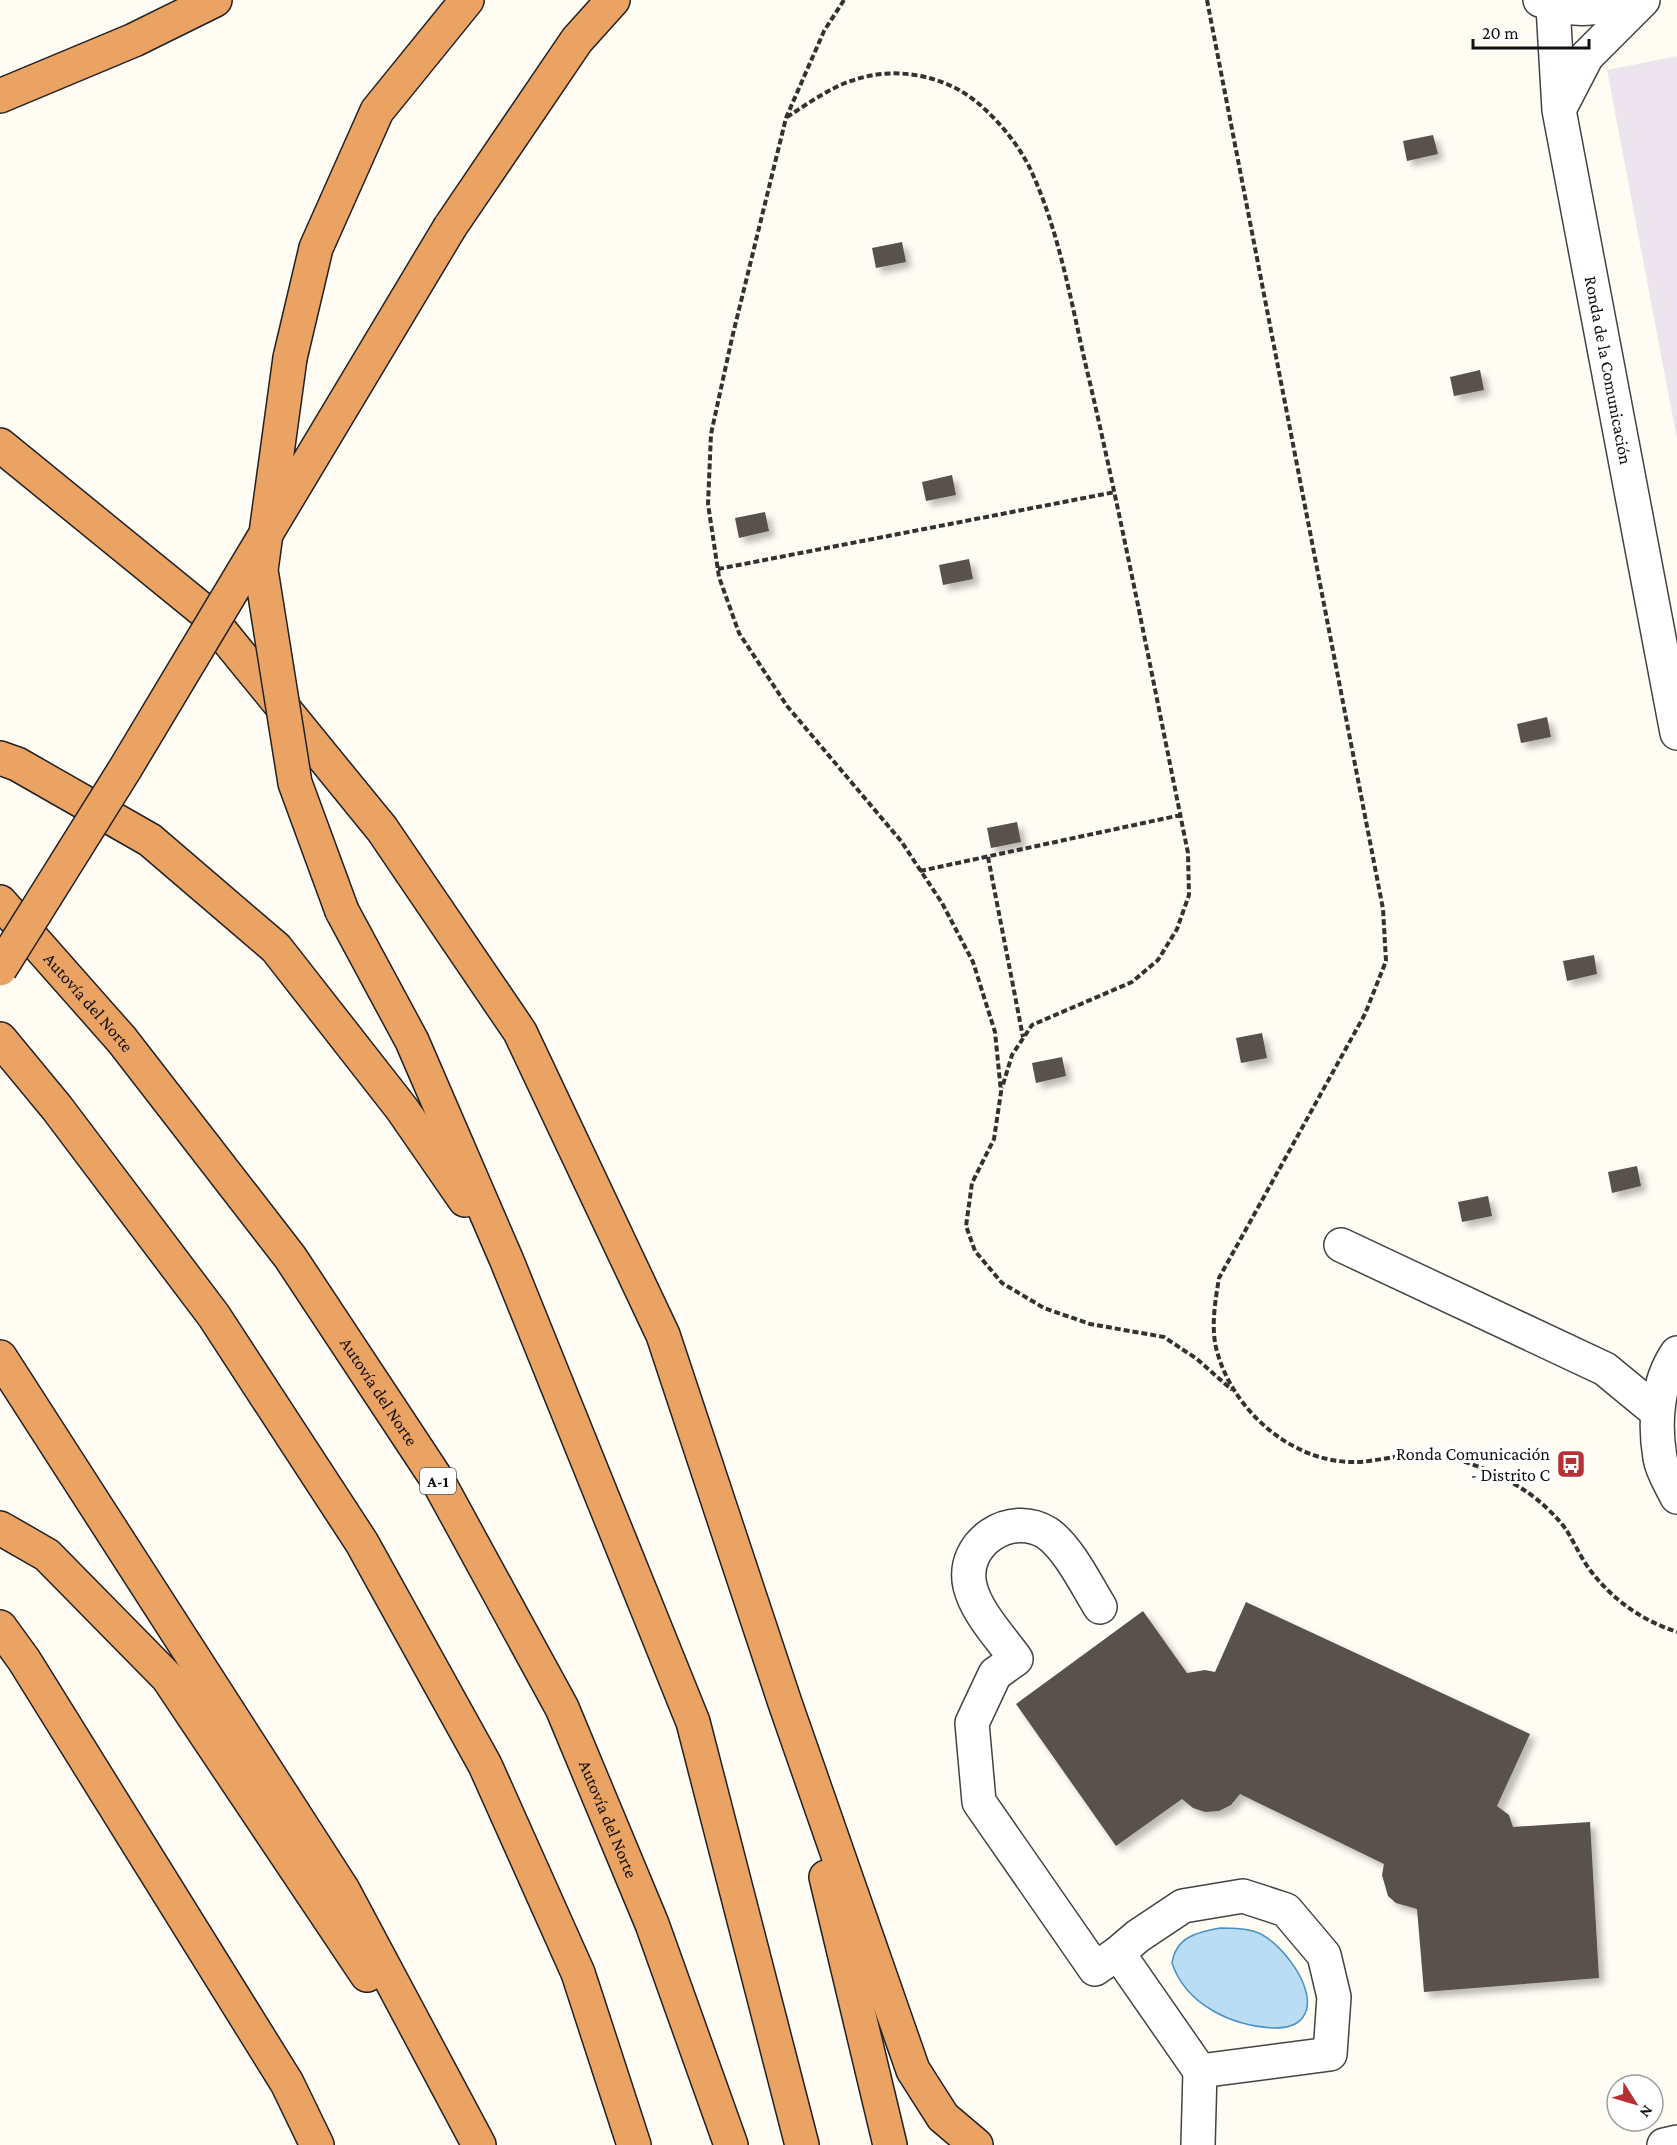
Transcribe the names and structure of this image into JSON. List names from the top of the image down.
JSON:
{
  "streets": {
    "highway": ["Autovía del Norte", "A-1"],
    "street": ["Ronda de la Comunicación"]
  },
  "places": {
    "bus stop": ["Ronda Comunicación - Distrito C"]
  },
  "scale_bar": "20 m",
  "north": "bottom right"
}
